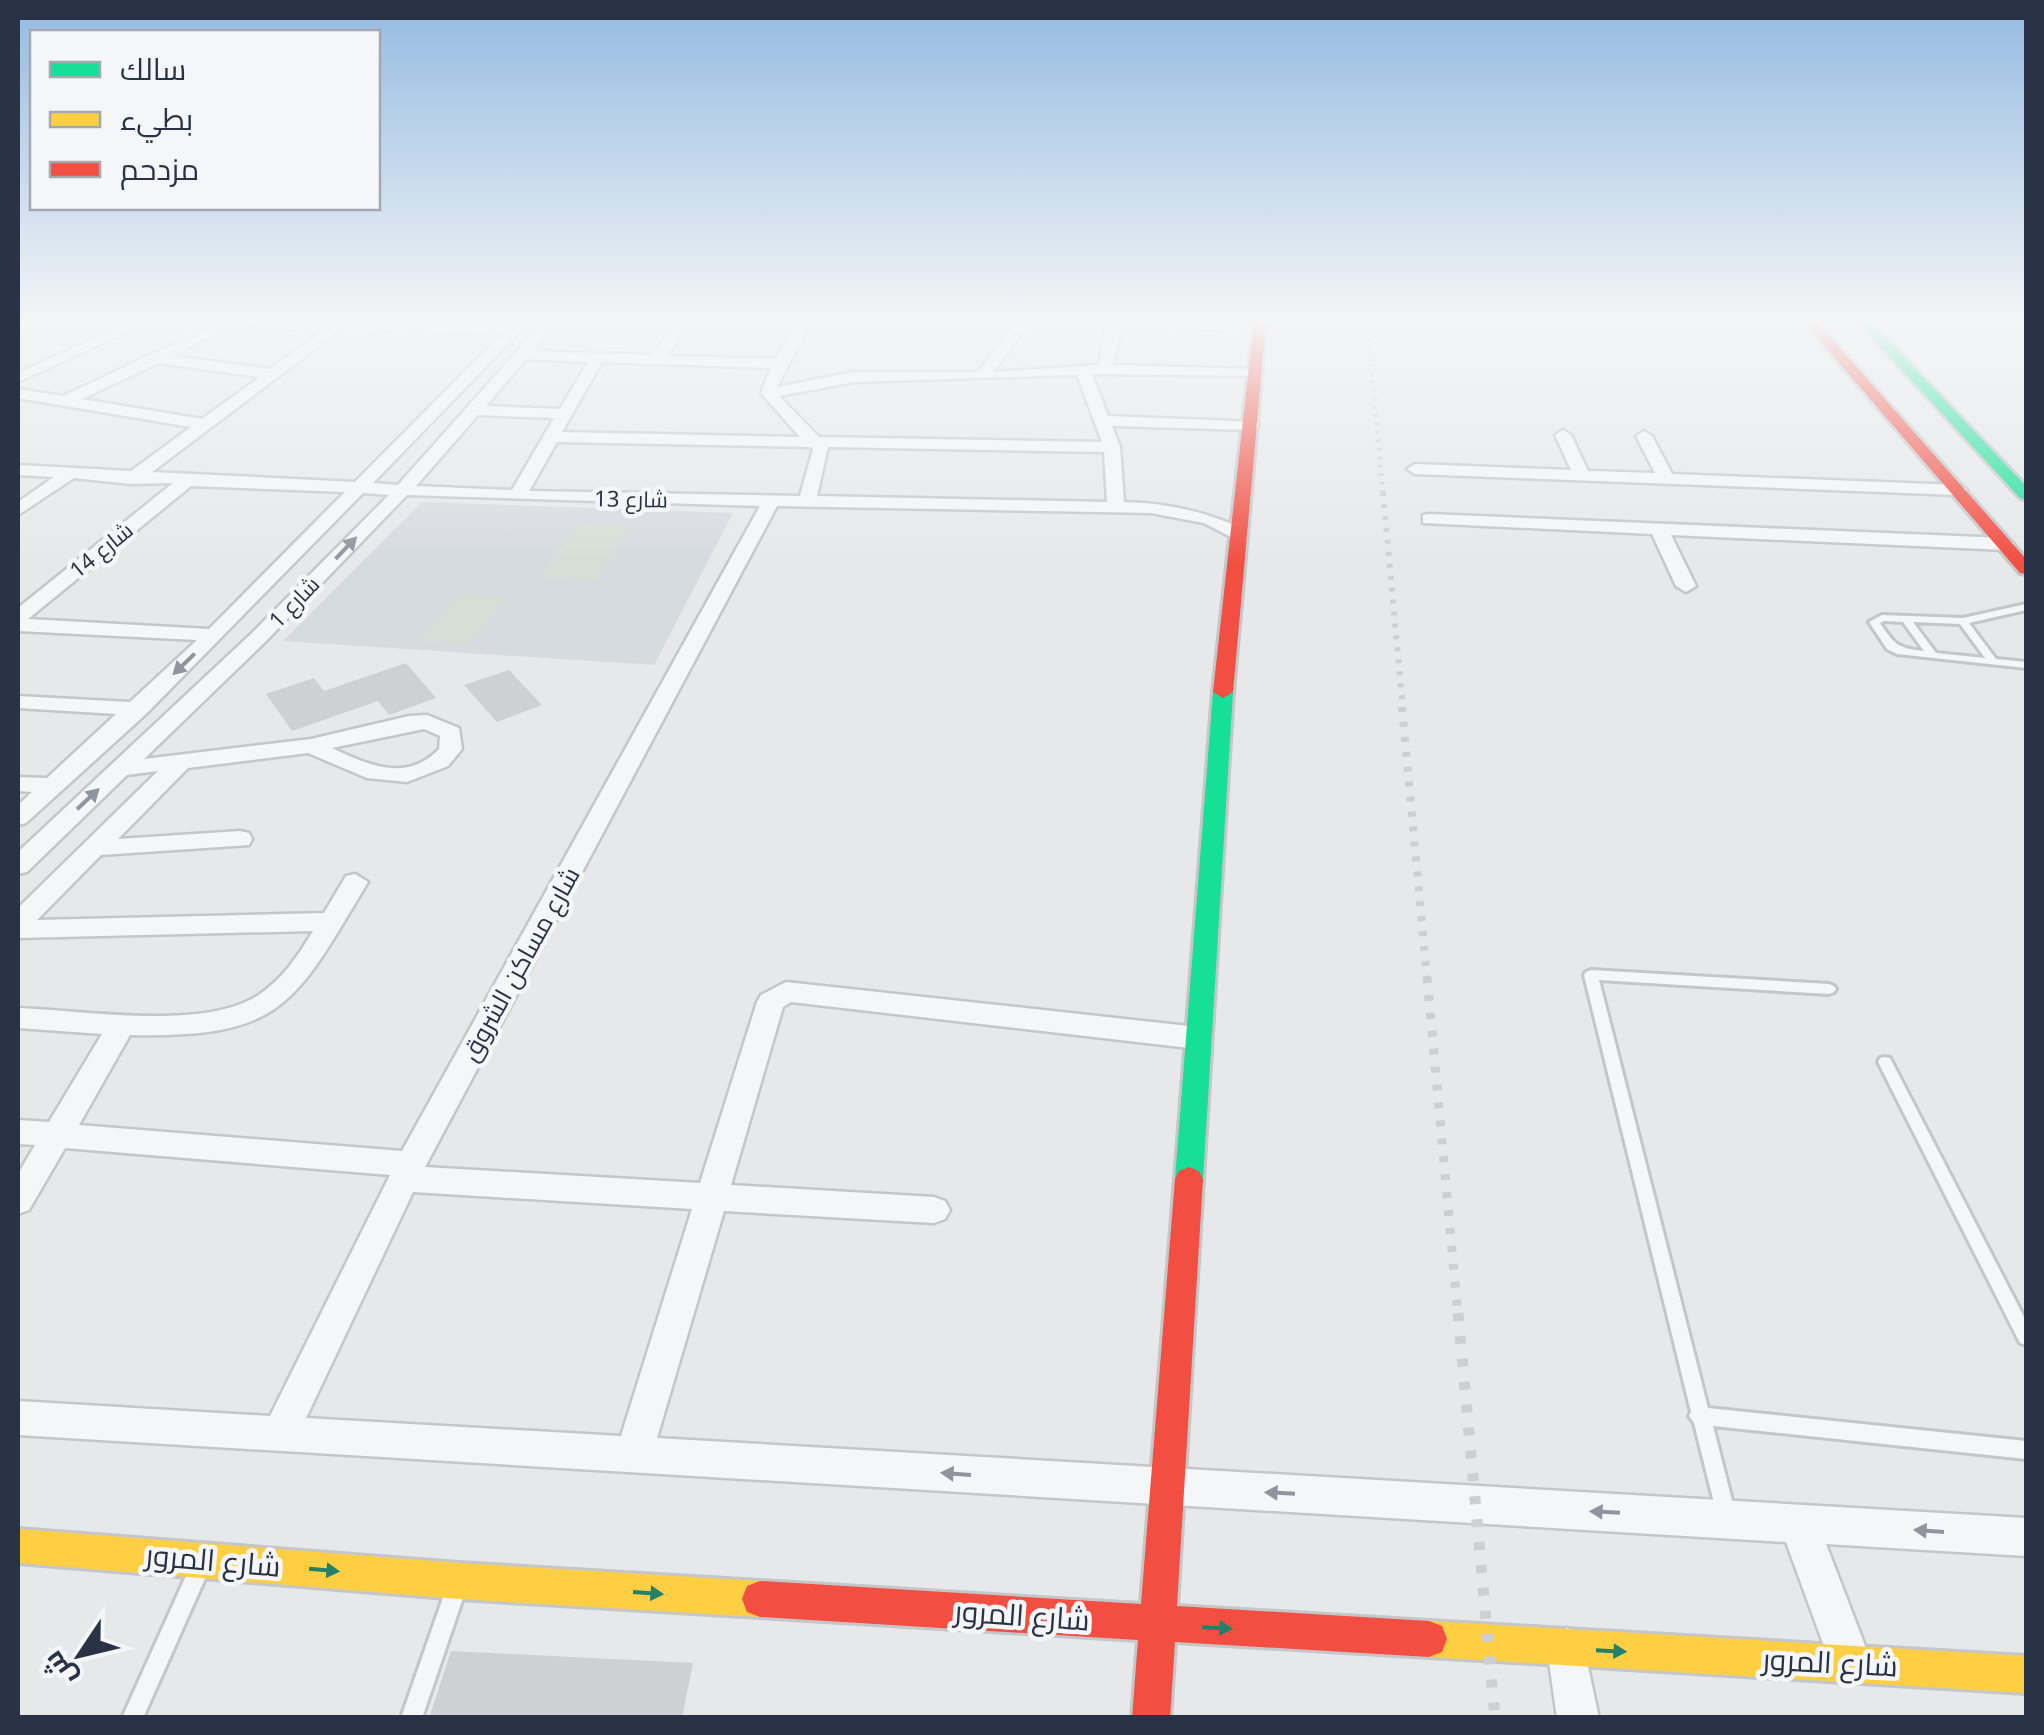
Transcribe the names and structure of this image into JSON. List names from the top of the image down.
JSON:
{
  "streets": {
    "street": [
      "شارع 13",
      "شارع 14",
      "شارع 1",
      "شارع مساكن الشروق",
      "شارع المرور"
    ]
  },
  "crossings": [
    ["شارع 13", "شارع 14"],
    ["شارع 13", "شارع 1"],
    ["شارع 13", "شارع مساكن الشروق"]
  ],
  "legend": ["سالك", "بطيء", "مزدحم"],
  "north": "bottom left"
}
